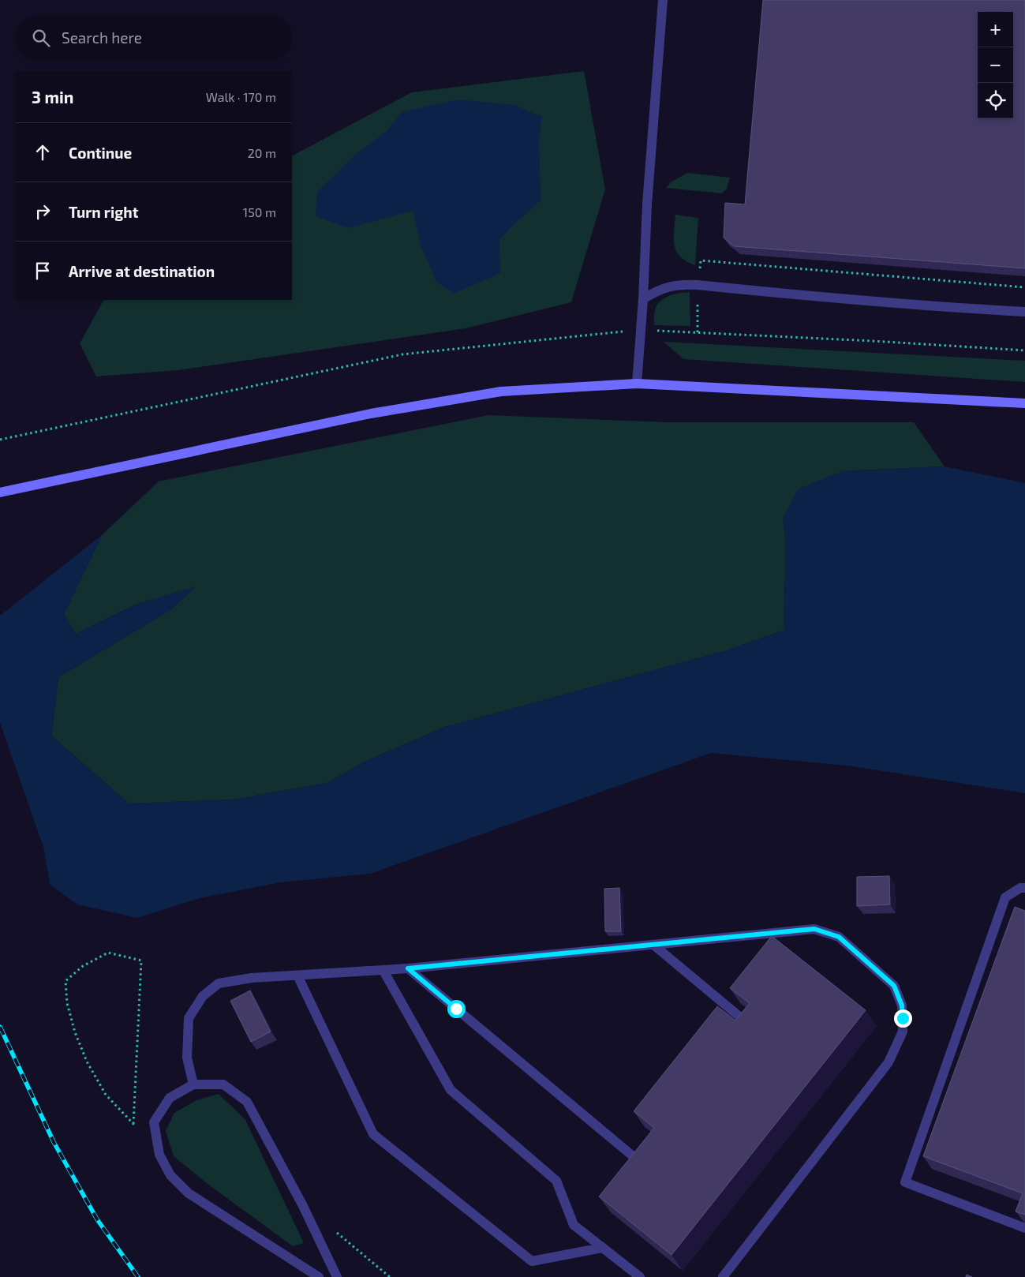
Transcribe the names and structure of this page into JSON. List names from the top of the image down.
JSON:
{
  "page": {
    "map_buttons": ["+", "−"],
    "search": "Search here",
    "heading": ["3 min", "Walk · 170 m"],
    "list": [
      ["Continue", "20 m"],
      ["Turn right", "150 m"],
      "Arrive at destination"
    ]
  }
}
